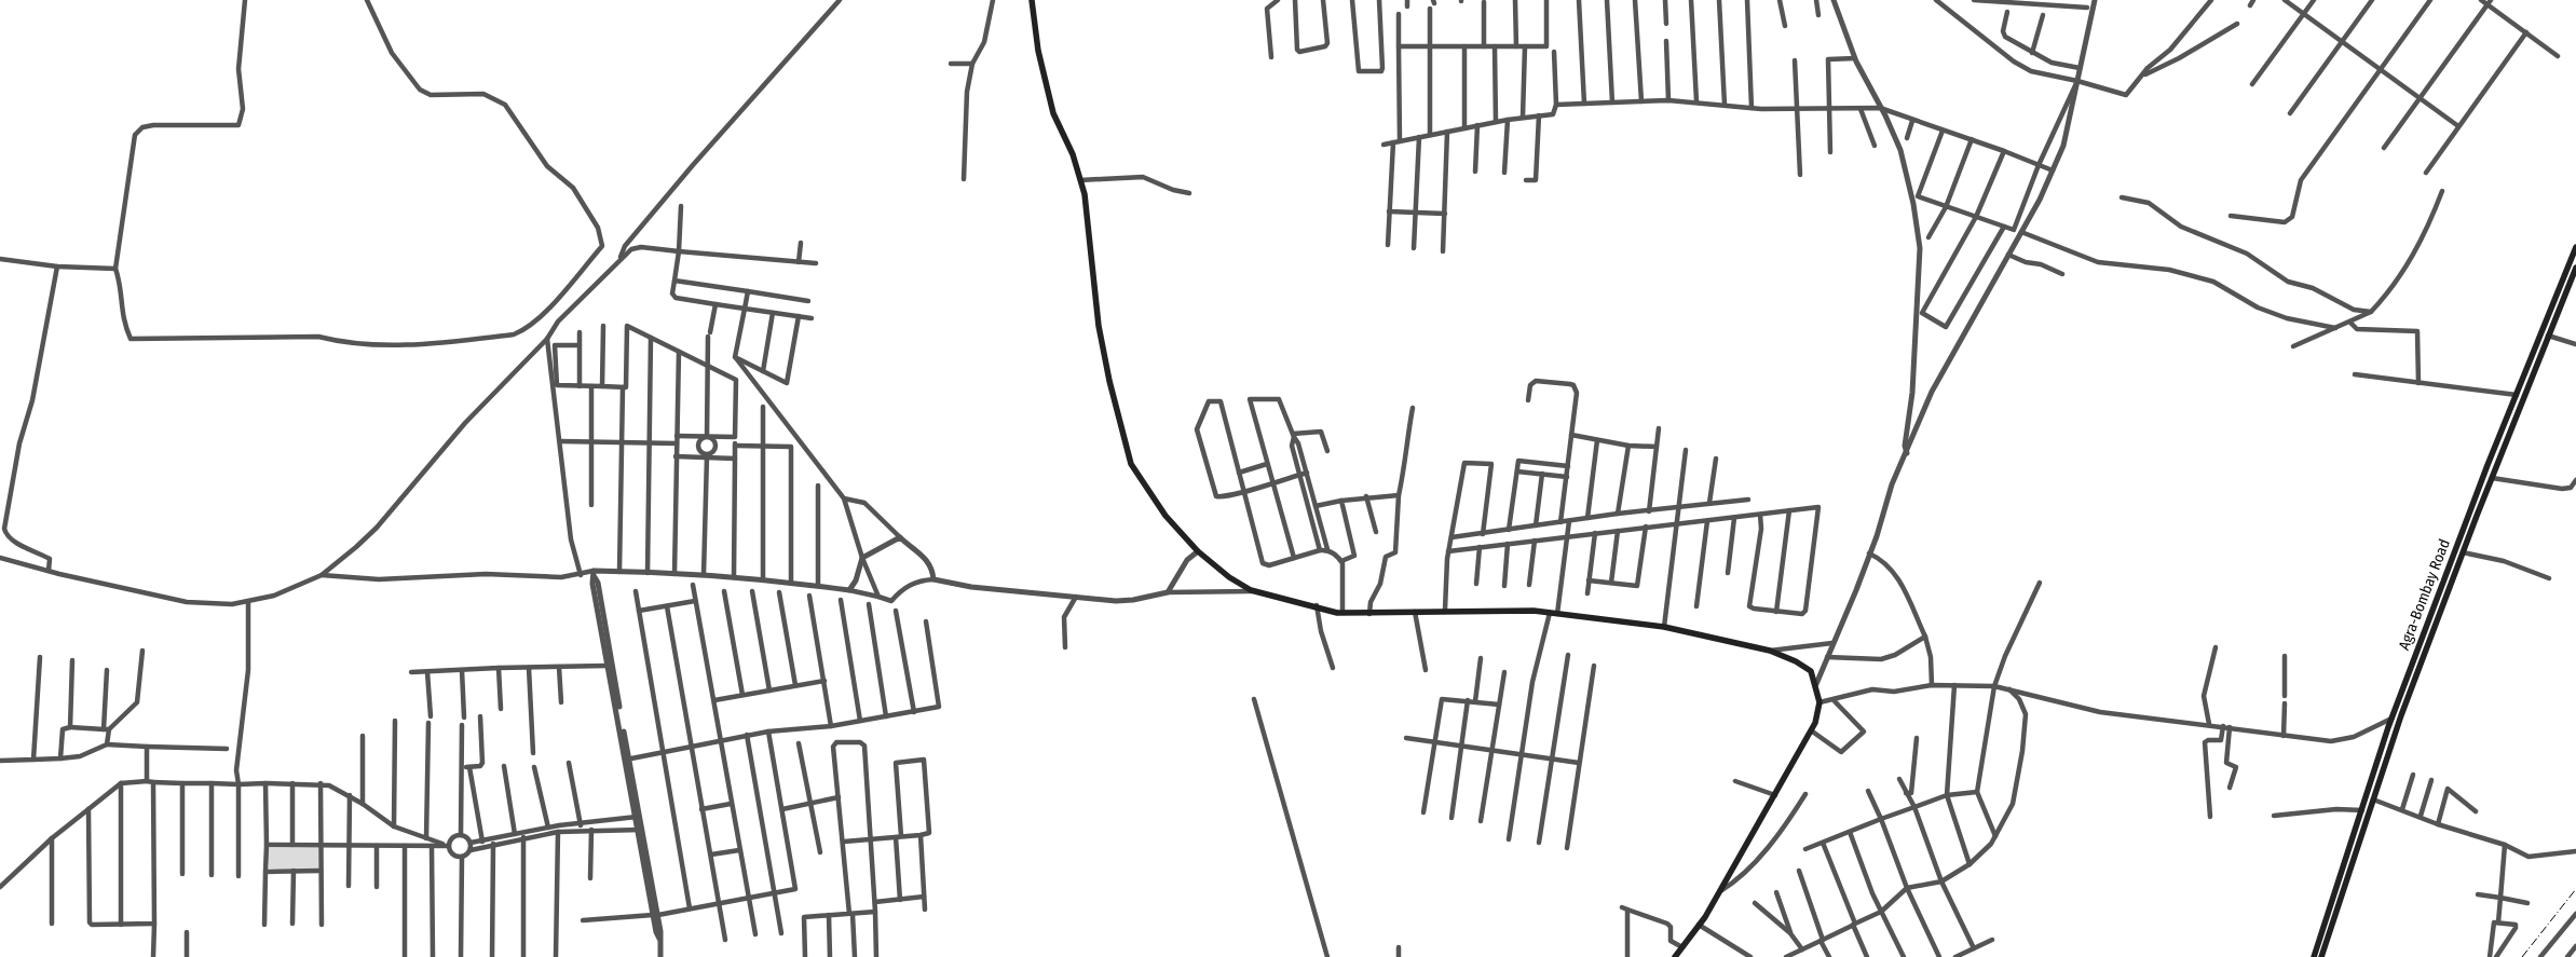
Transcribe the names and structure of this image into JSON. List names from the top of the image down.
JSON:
{
  "streets": {
    "main road": ["Agra-Bombay Road"]
  }
}
